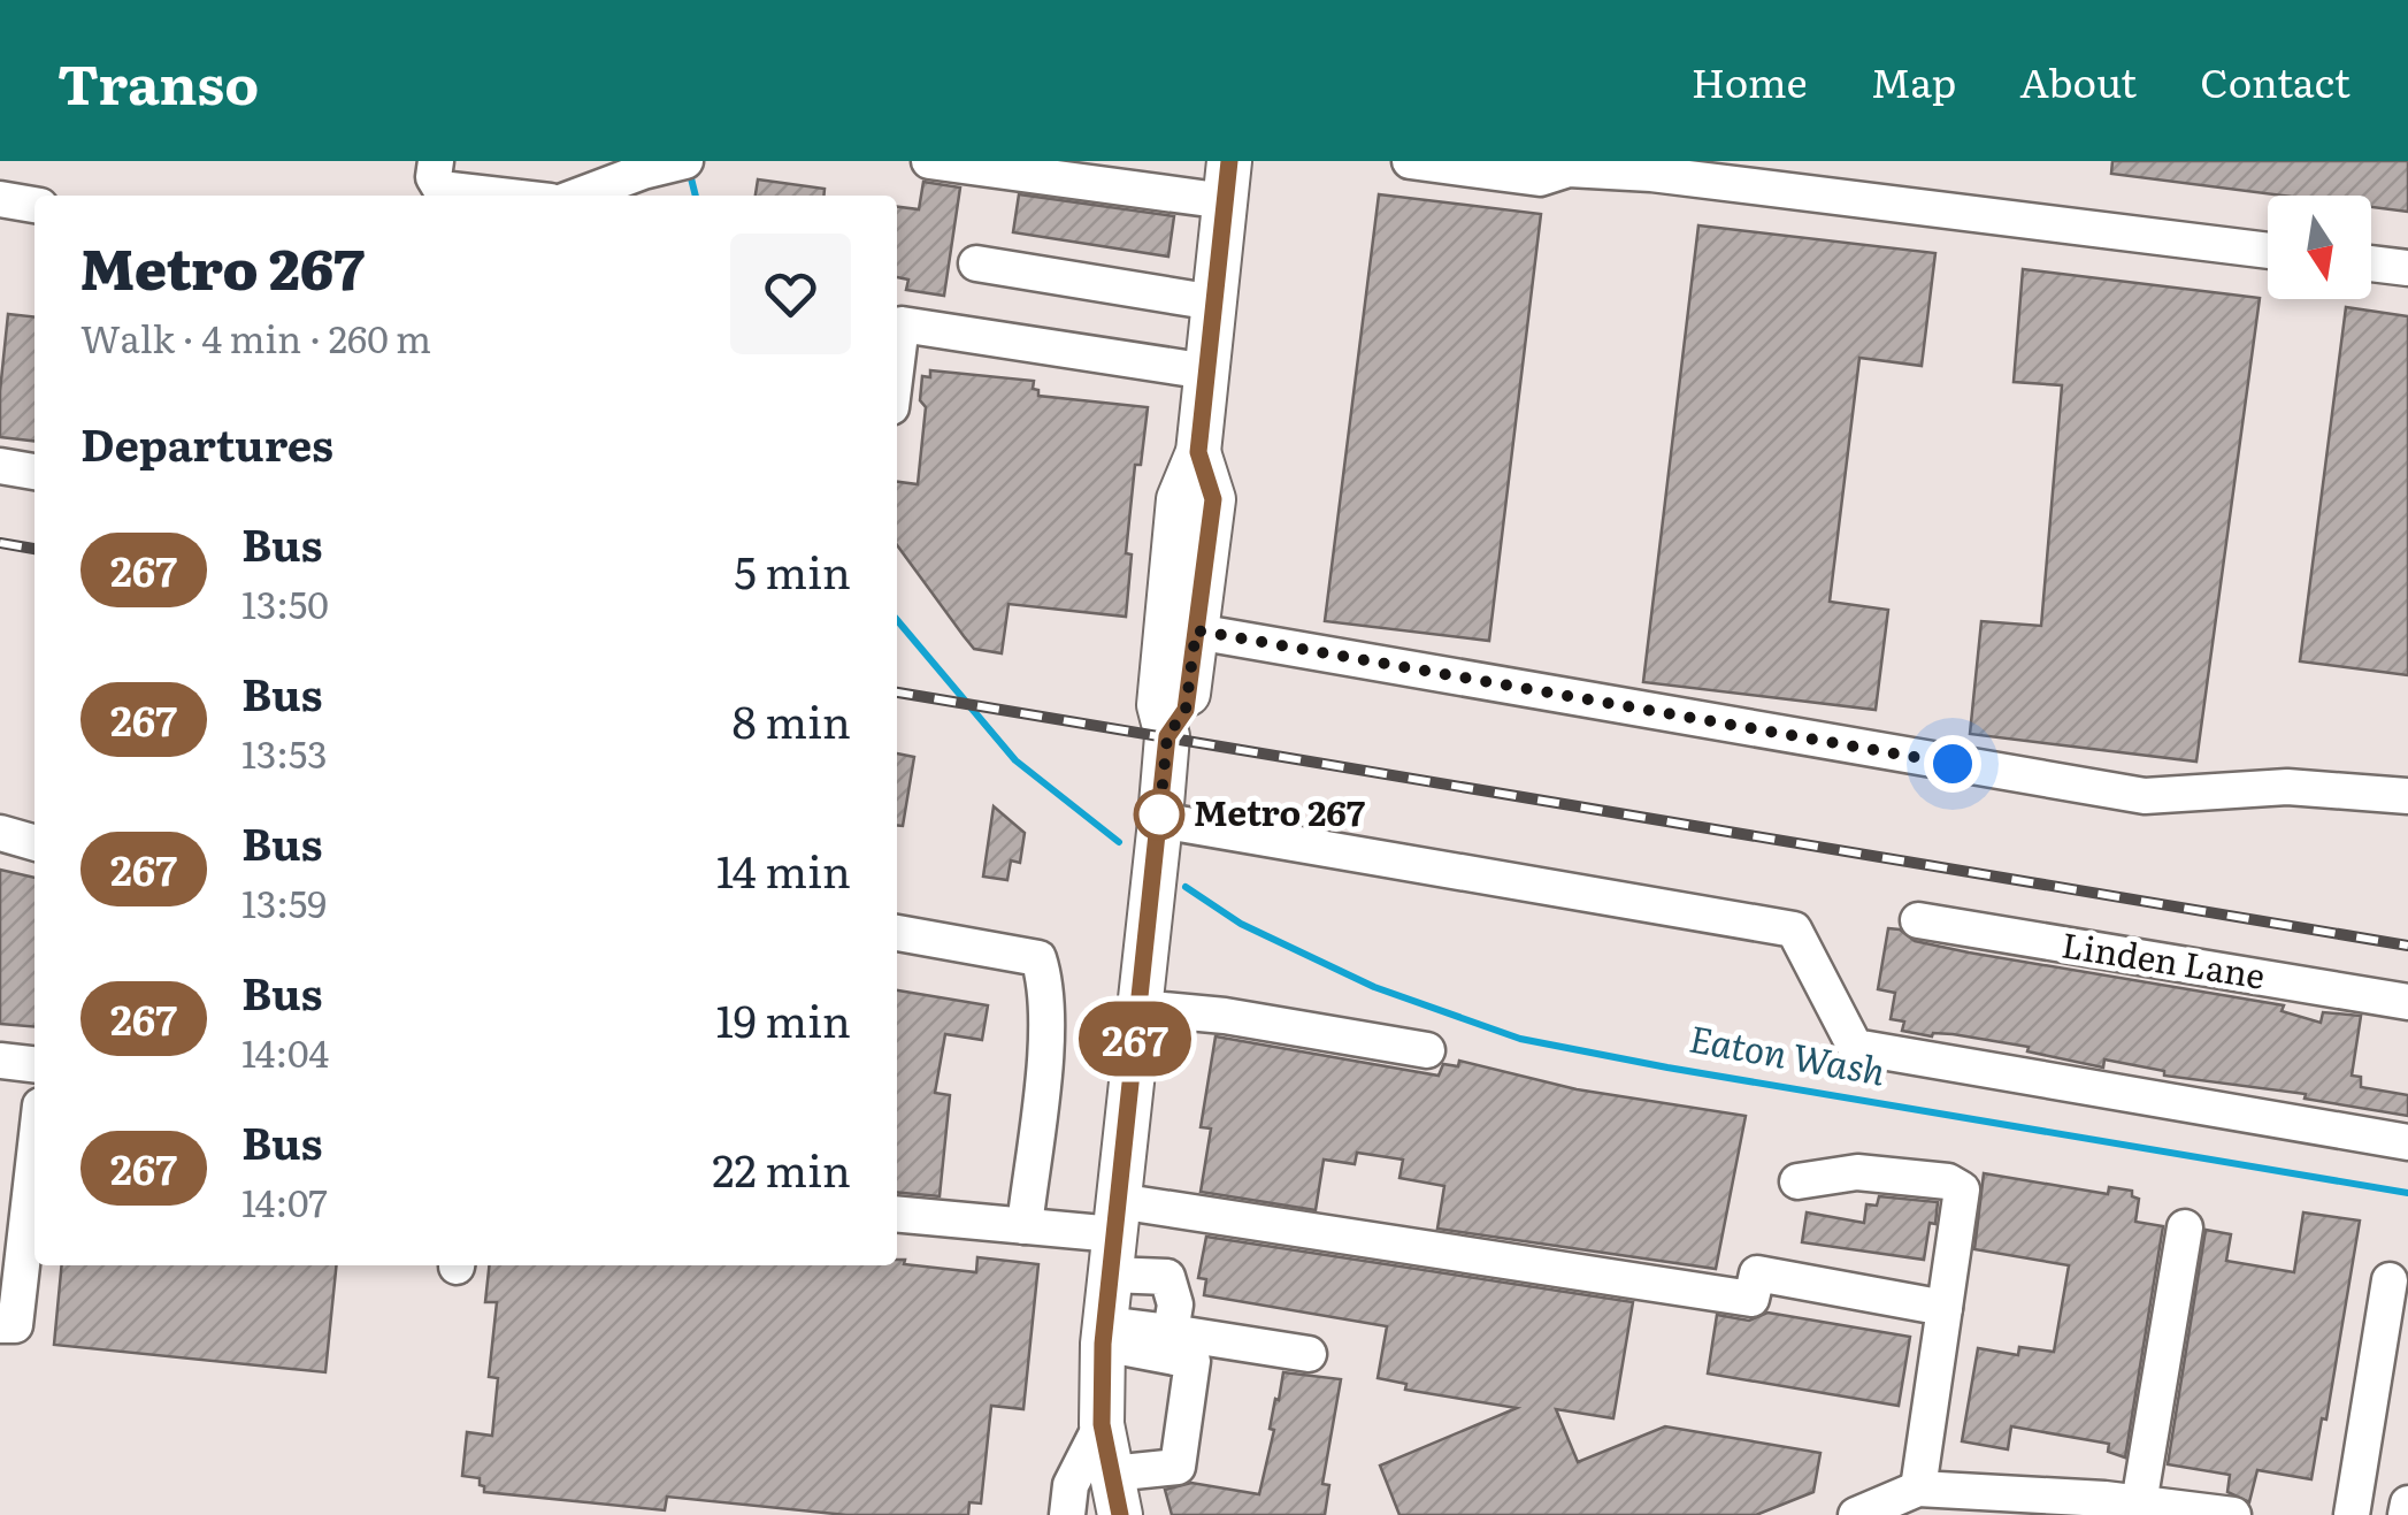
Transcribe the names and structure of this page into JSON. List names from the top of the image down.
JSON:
{
  "streets": {
    "street": ["Linden Lane"]
  },
  "water": ["Eaton Wash"],
  "places": ["Metro 267"],
  "lines": ["bus line 267"],
  "north": "bottom",
  "page": {
    "header": "Transo",
    "nav": [
      "Home",
      "Map",
      "About",
      "Contact"
    ],
    "on_map": "267",
    "heading": [
      ["Metro 267", "Walk · 4 min · 260 m"],
      "Departures"
    ],
    "list": [
      {
        "mark": "267",
        "name": "Bus",
        "note": "13:50",
        "value": "5 min"
      },
      {
        "mark": "267",
        "name": "Bus",
        "note": "13:53",
        "value": "8 min"
      },
      {
        "mark": "267",
        "name": "Bus",
        "note": "13:59",
        "value": "14 min"
      },
      {
        "mark": "267",
        "name": "Bus",
        "note": "14:04",
        "value": "19 min"
      },
      {
        "mark": "267",
        "name": "Bus",
        "note": "14:07",
        "value": "22 min"
      }
    ]
  }
}
